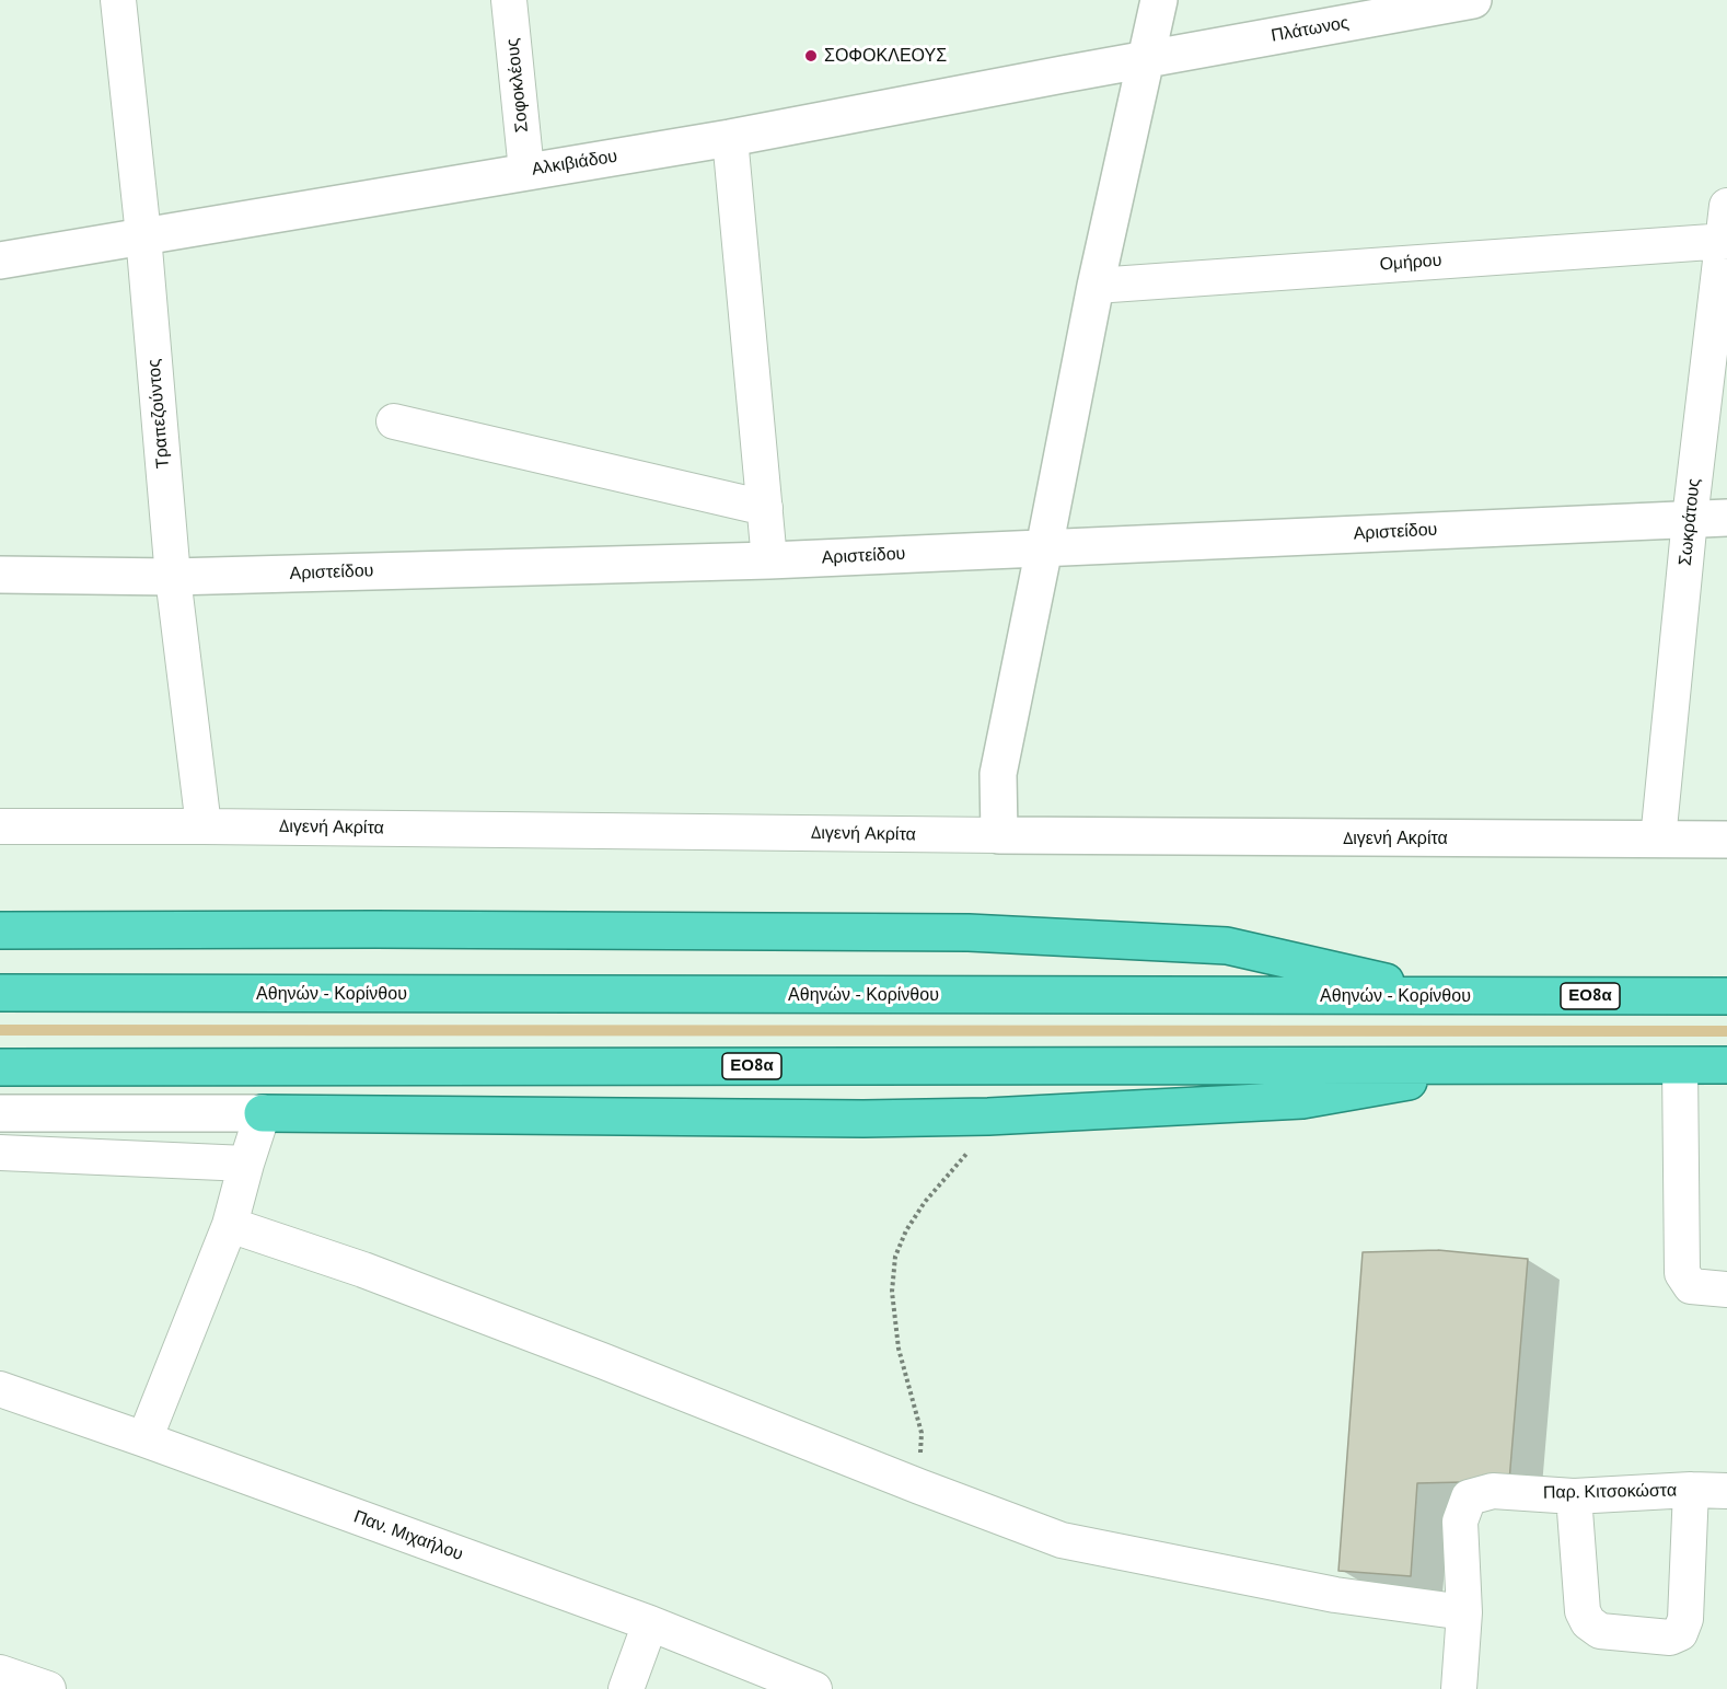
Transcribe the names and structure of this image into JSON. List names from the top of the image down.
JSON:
{
  "streets": {
    "highway": ["Αθηνών - Κορίνθου", "ΕΟ8α"],
    "street": [
      "Πλάτωνος",
      "Σοφοκλέους",
      "Αλκιβιάδου",
      "Ομήρου",
      "Τραπεζούντος",
      "Σωκράτους",
      "Αριστείδου",
      "Διγενή Ακρίτα",
      "Παρ. Κιτσοκώστα",
      "Παν. Μιχαήλου"
    ]
  },
  "crossings": [
    ["Πλάτωνος", "Αλκιβιάδου"],
    ["Σοφοκλέους", "Αλκιβιάδου"],
    ["Αλκιβιάδου", "Τραπεζούντος"],
    ["Ομήρου", "Σωκράτους"],
    ["Τραπεζούντος", "Αριστείδου"],
    ["Τραπεζούντος", "Διγενή Ακρίτα"],
    ["Σωκράτους", "Αριστείδου"],
    ["Σωκράτους", "Διγενή Ακρίτα"]
  ],
  "places": ["ΣΟΦΟΚΛΕΟΥΣ"]
}
